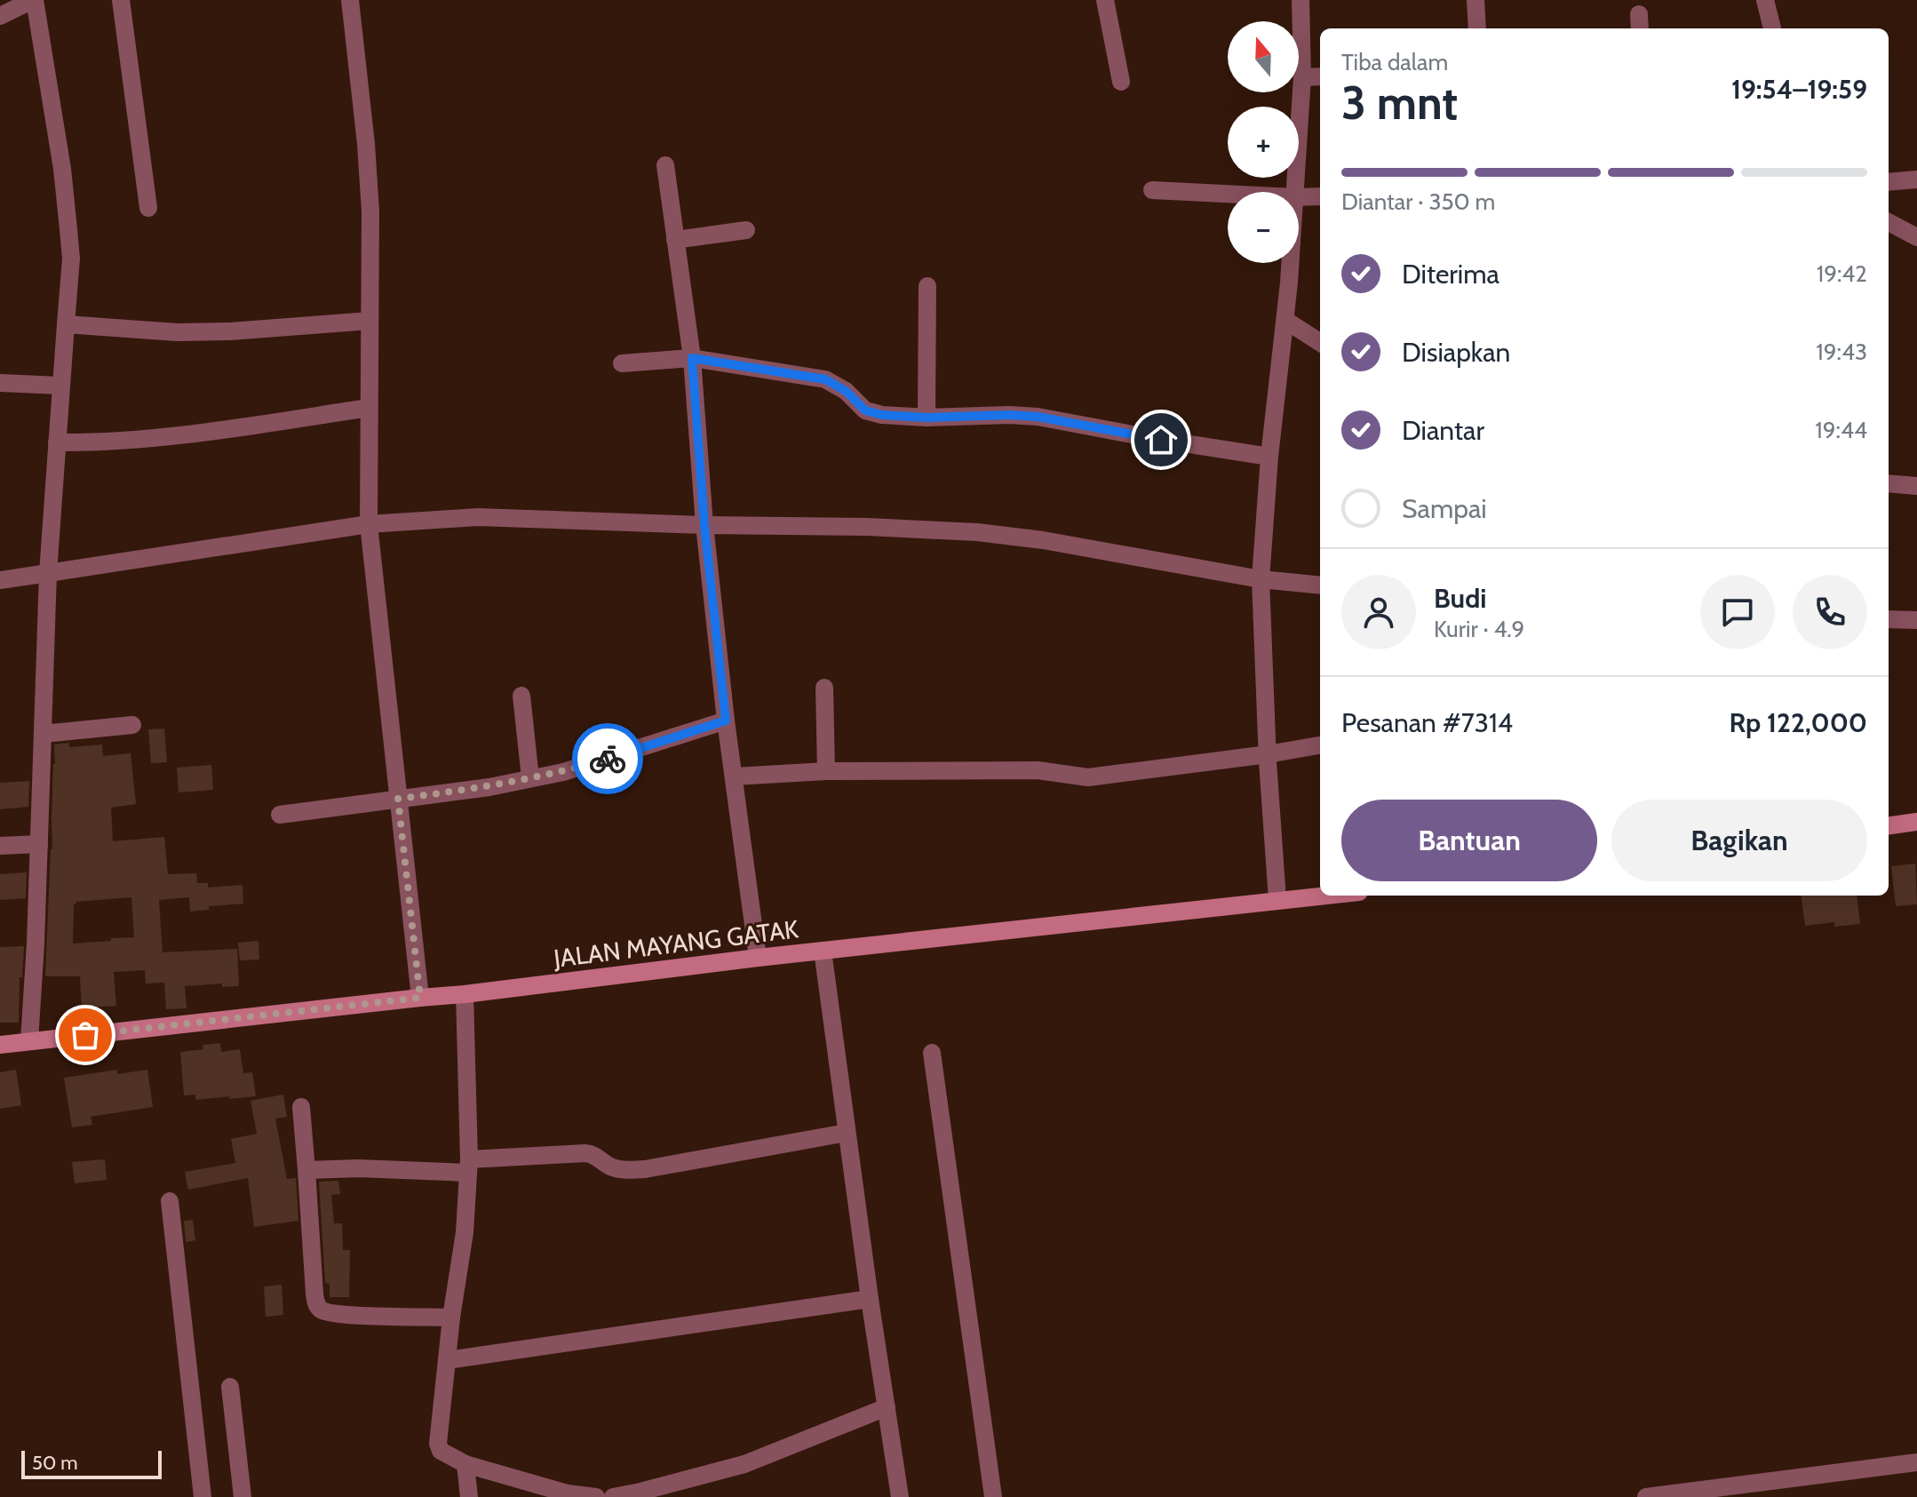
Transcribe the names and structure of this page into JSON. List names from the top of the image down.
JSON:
{
  "streets": {
    "street": ["JALAN MAYANG GATAK"]
  },
  "scale_bar": "50 m",
  "north": "top",
  "page": {
    "map_buttons": ["+", "−"],
    "heading": ["3 mnt", "Tiba dalam", "19:54–19:59"],
    "panel": [
      "Budi",
      "Kurir · 4.9",
      "Pesanan #7314",
      "Rp 122,000"
    ],
    "bar": "Diantar · 350 m",
    "list": [
      ["Diterima", "19:42"],
      ["Disiapkan", "19:43"],
      ["Diantar", "19:44"],
      "Sampai"
    ],
    "buttons": ["Bantuan", "Bagikan"],
    "scale": "50 m"
  }
}
